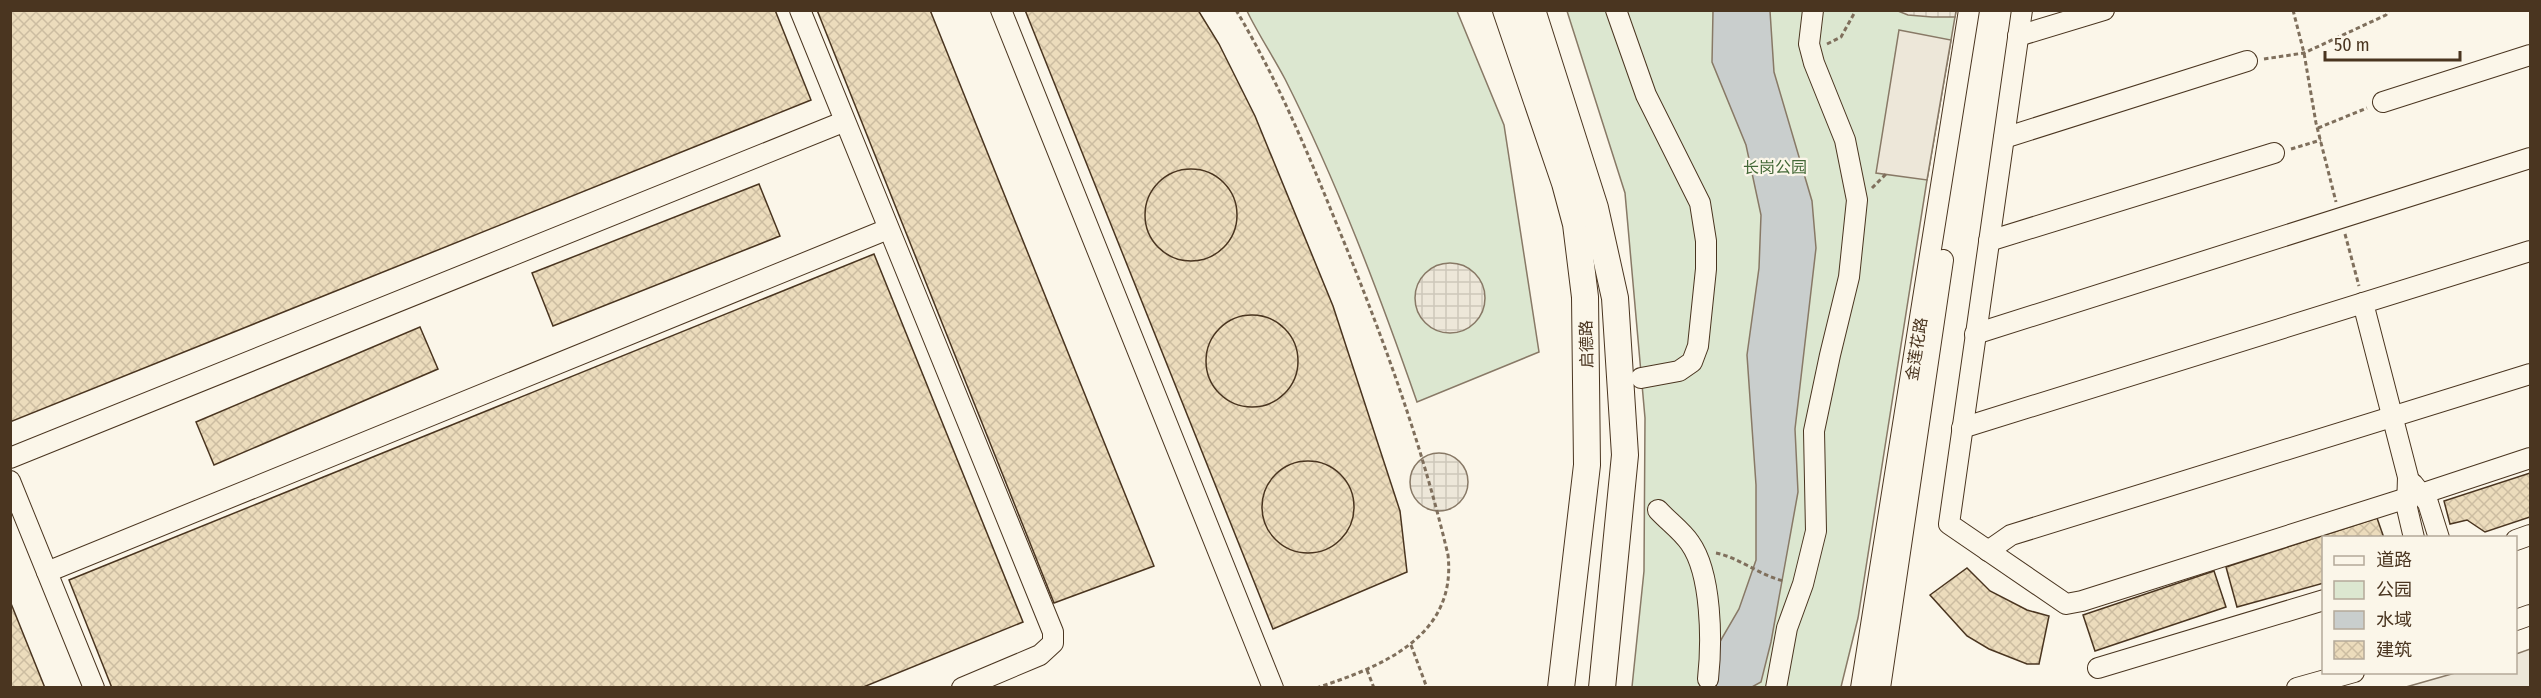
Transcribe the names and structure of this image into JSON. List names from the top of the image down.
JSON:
{
  "streets": {
    "main road": ["启德路"],
    "street": ["金莲花路"]
  },
  "parks": ["长岗公园"],
  "legend": [
    "道路",
    "公园",
    "水域",
    "建筑"
  ],
  "scale_bar": "50 m"
}
